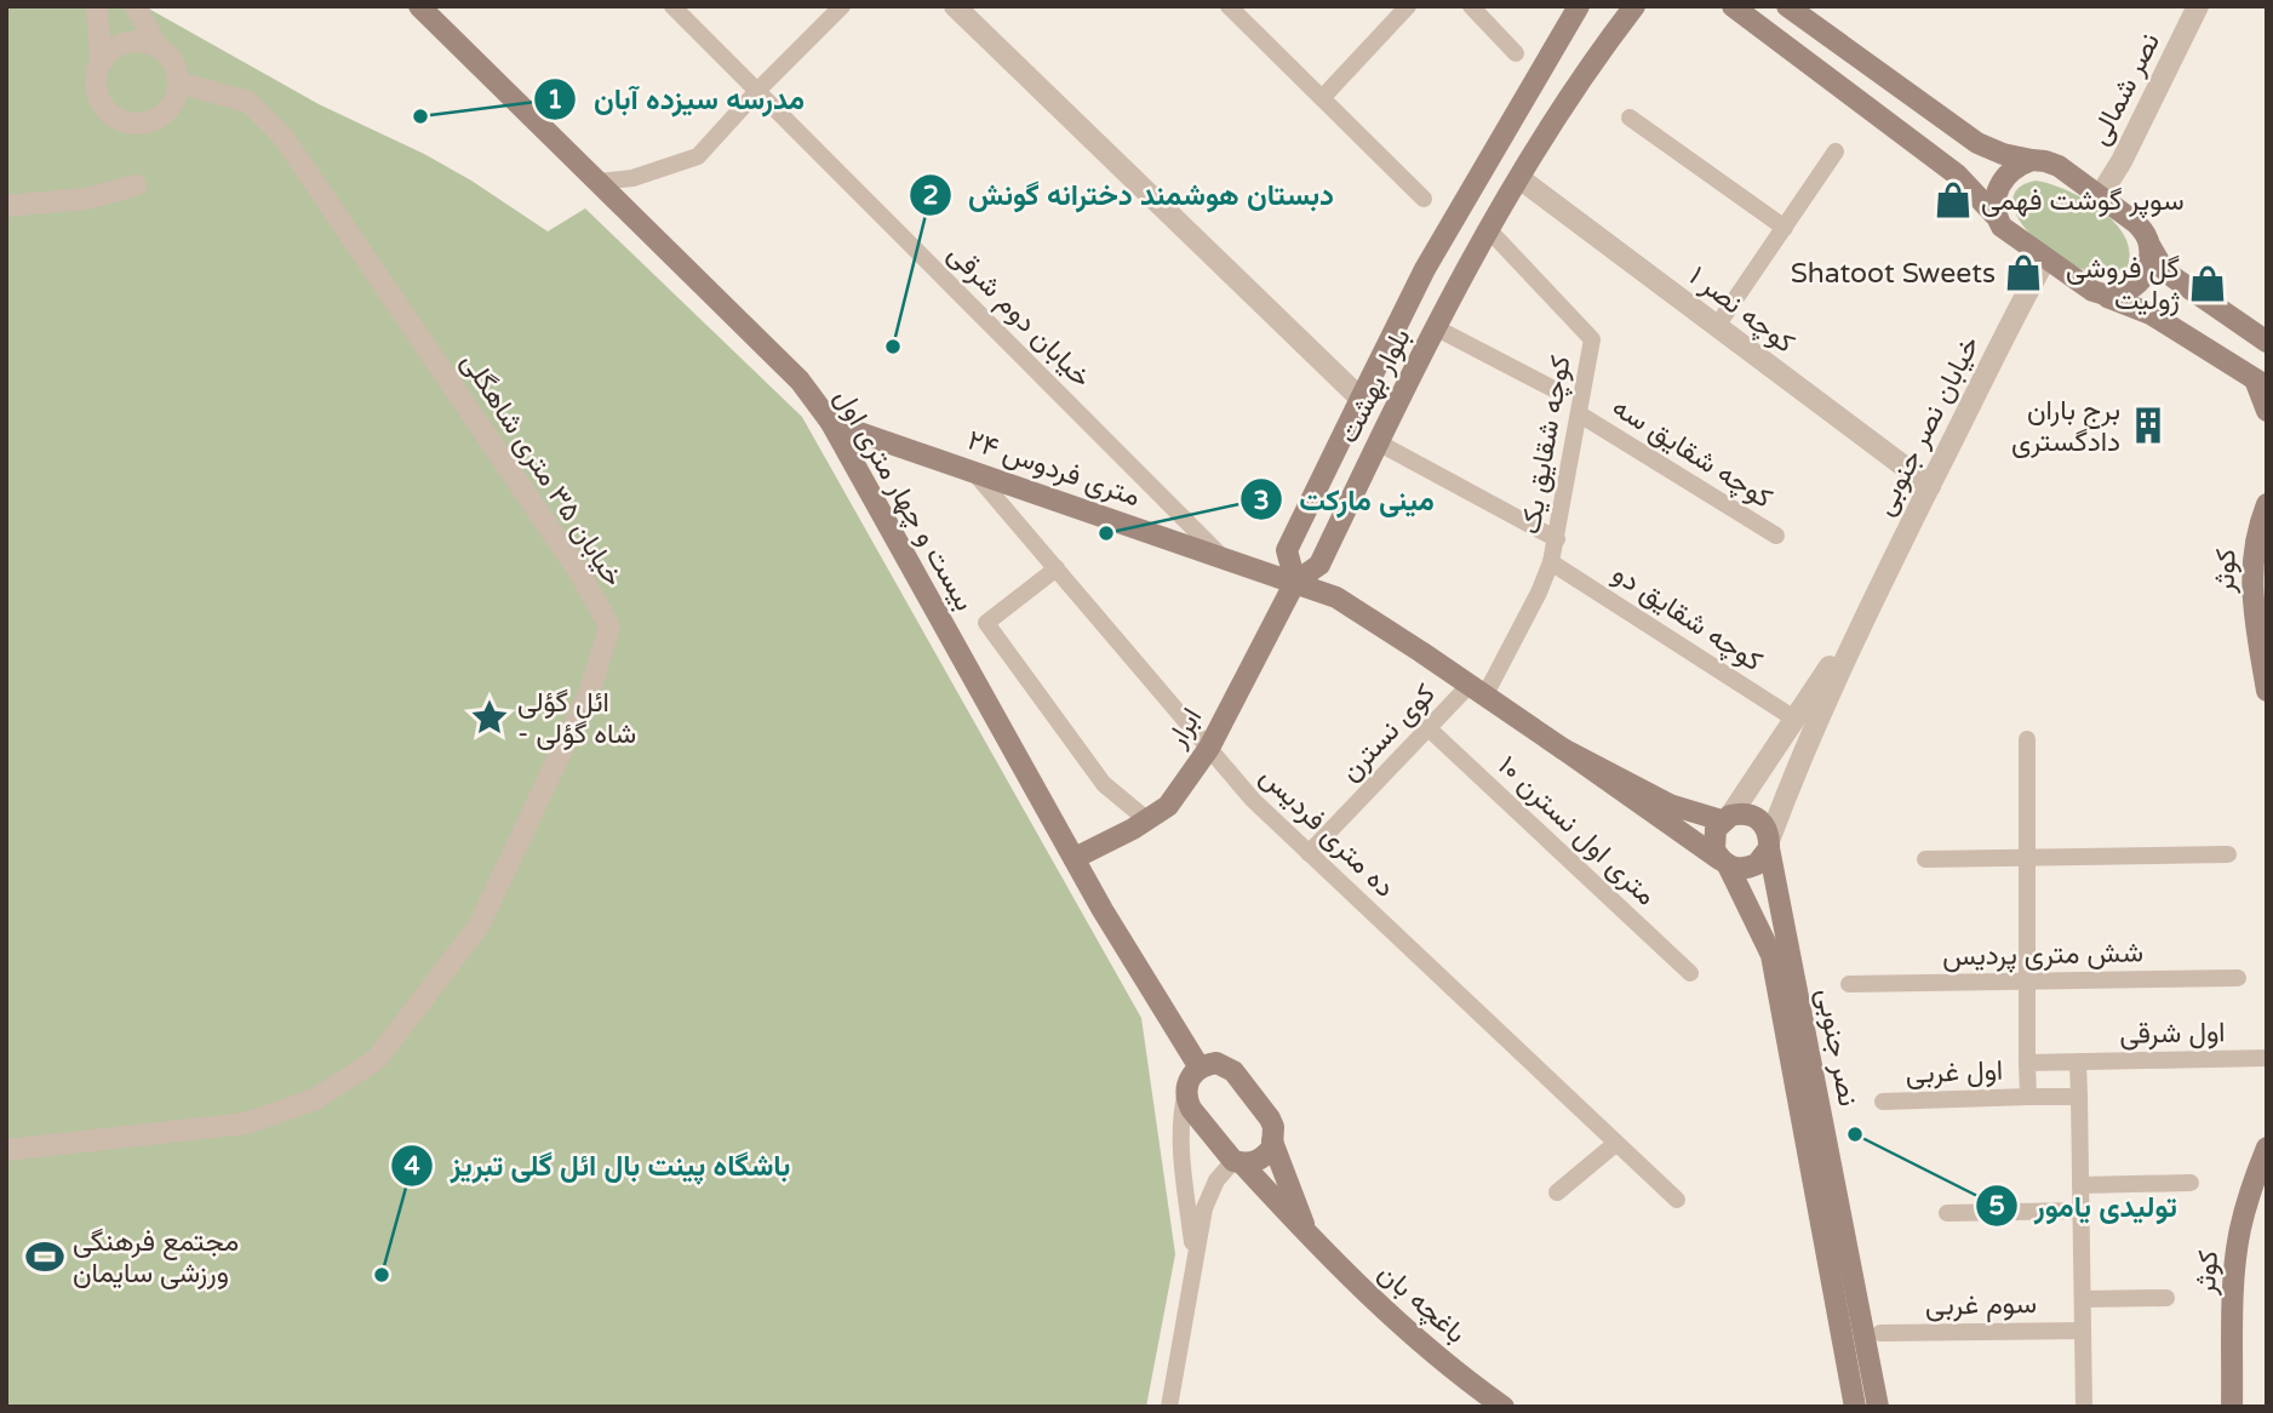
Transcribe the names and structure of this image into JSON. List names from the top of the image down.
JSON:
{
  "streets": {
    "main road": [
      "بلوار بهشت",
      "۲۴ متری فردوس",
      "بیست و چهار متری اول",
      "کوثر",
      "ابرار",
      "نصر جنوبی",
      "باغچه بان"
    ],
    "street": [
      "نصر شمالی",
      "کوچه نصر ۱",
      "خیابان دوم شرقی",
      "خیابان نصر جنوبی",
      "کوچه شقایق یک",
      "کوچه شقایق سه",
      "خیابان ۳۵ متری شاهگلی",
      "کوچه شقایق دو",
      "کوی نسترن",
      "۱۰ متری اول نسترن",
      "ده متری فردیس",
      "شش متری پردیس",
      "اول شرقی",
      "اول غربی",
      "سوم غربی"
    ]
  },
  "crossings": [
    ["کوچه نصر ۱", "بلوار بهشت"],
    ["کوچه نصر ۱", "خیابان نصر جنوبی"],
    ["خیابان دوم شرقی", "۲۴ متری فردوس"],
    ["بلوار بهشت", "کوچه شقایق یک"],
    ["بلوار بهشت", "۲۴ متری فردوس"],
    ["بلوار بهشت", "ابرار"],
    ["خیابان نصر جنوبی", "۲۴ متری فردوس"],
    ["خیابان نصر جنوبی", "کوچه شقایق دو"],
    ["خیابان نصر جنوبی", "نصر جنوبی"],
    ["کوچه شقایق یک", "کوچه شقایق سه"],
    ["کوچه شقایق یک", "۲۴ متری فردوس"],
    ["کوچه شقایق یک", "کوچه شقایق دو"],
    ["کوچه شقایق یک", "کوی نسترن"],
    ["۲۴ متری فردوس", "بیست و چهار متری اول"],
    ["۲۴ متری فردوس", "ابرار"],
    ["۲۴ متری فردوس", "کوی نسترن"],
    ["۲۴ متری فردوس", "ده متری فردیس"],
    ["۲۴ متری فردوس", "نصر جنوبی"],
    ["بیست و چهار متری اول", "ابرار"],
    ["ابرار", "ده متری فردیس"],
    ["کوی نسترن", "۱۰ متری اول نسترن"],
    ["کوی نسترن", "ده متری فردیس"]
  ],
  "places": {
    "other": [
      "مدرسه سیزده آبان",
      "دبستان هوشمند دخترانه گونش",
      "مینی مارکت",
      "تولیدی یامور",
      "باشگاه پینت بال ائل گلی تبریز"
    ],
    "shop": ["سوپر گوشت فهمی", "Shatoot Sweets", "گل فروشی ژولیت"],
    "building": ["برج باران دادگستری"],
    "place": ["ائل گؤلی - شاه گؤلی"],
    "sports": ["مجتمع فرهنگی ورزشی سایمان"]
  }
}
